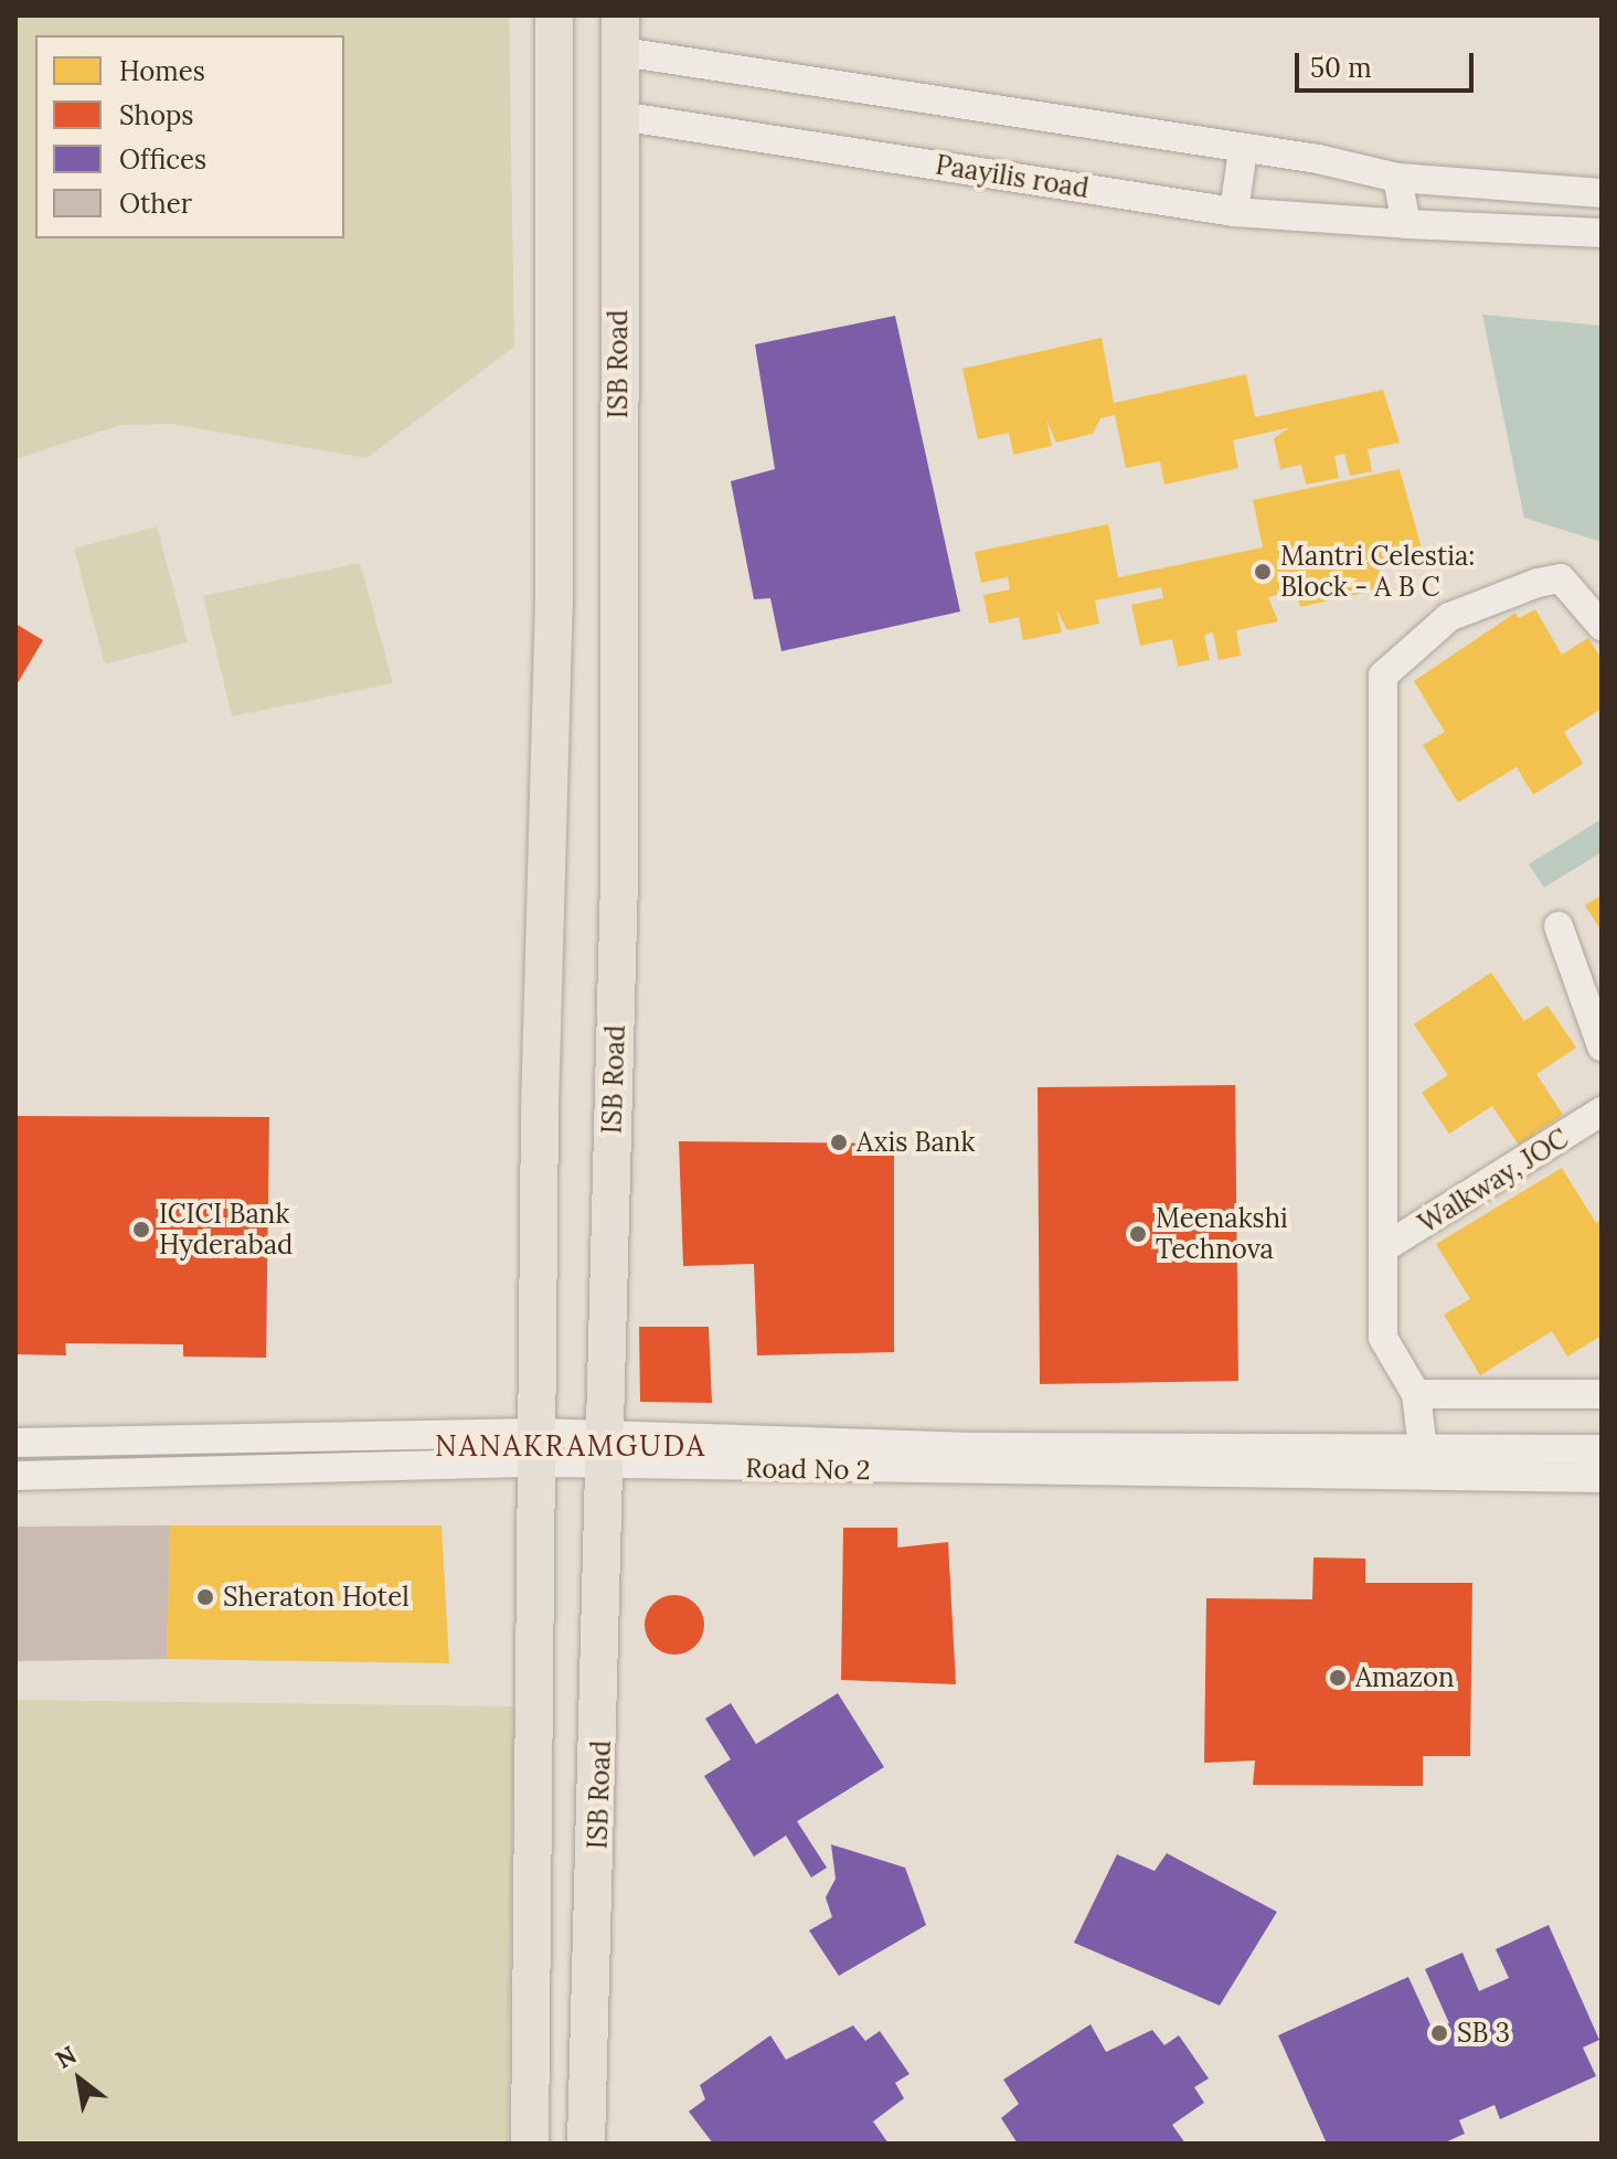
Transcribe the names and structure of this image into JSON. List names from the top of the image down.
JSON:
{
  "streets": {
    "main road": ["ISB Road"],
    "street": ["Paayilis road", "Walkway, JOC", "Road No 2"]
  },
  "crossings": [
    ["Paayilis road", "ISB Road"],
    ["ISB Road", "Road No 2"]
  ],
  "districts": ["NANAKRAMGUDA"],
  "places": [
    "Mantri Celestia: Block - A B C",
    "Axis Bank",
    "ICICI Bank Hyderabad",
    "Meenakshi Technova",
    "Sheraton Hotel",
    "Amazon",
    "SB 3"
  ],
  "legend": [
    "Homes",
    "Shops",
    "Offices",
    "Other"
  ],
  "scale_bar": "50 m",
  "north": "top left"
}
